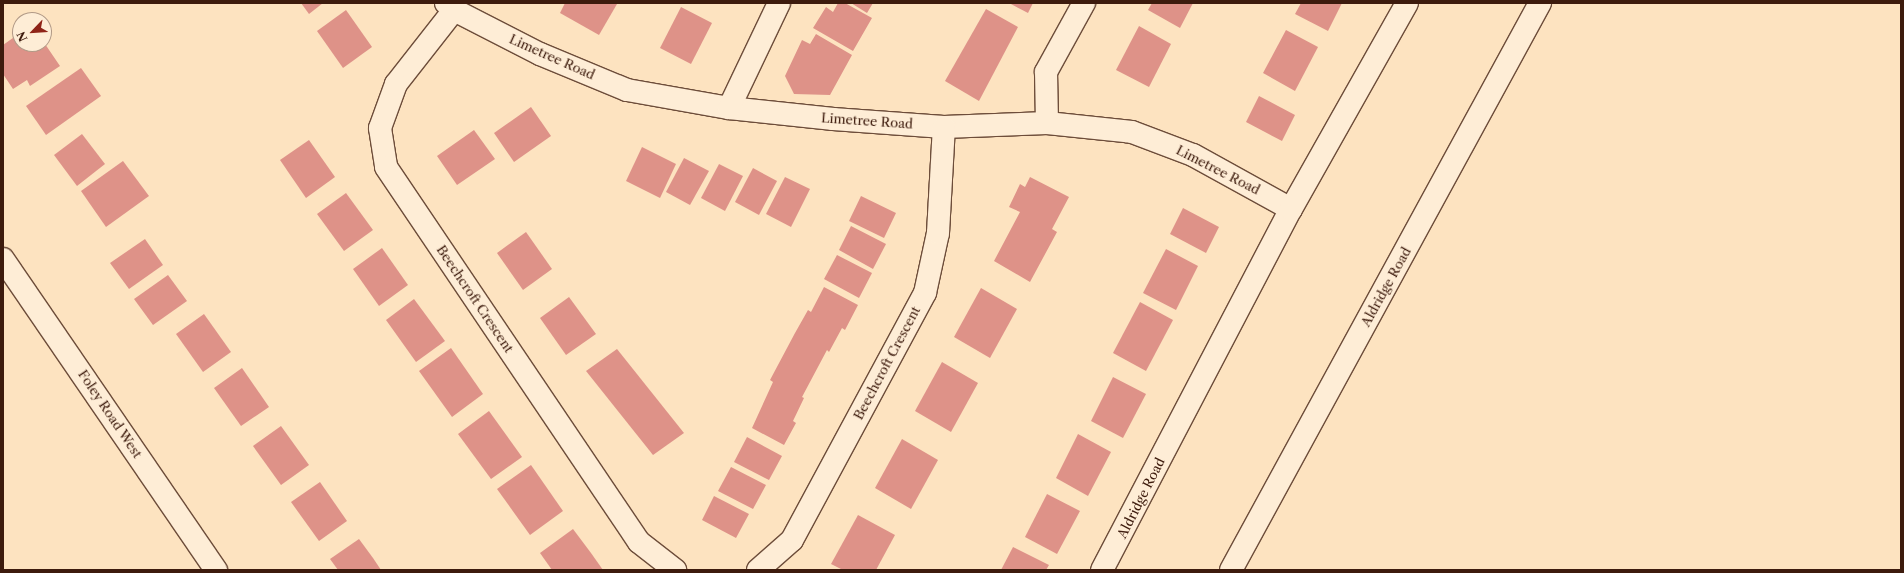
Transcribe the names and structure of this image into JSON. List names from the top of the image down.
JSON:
{
  "streets": {
    "street": [
      "Limetree Road",
      "Aldridge Road",
      "Beechcroft Crescent",
      "Foley Road West"
    ]
  },
  "crossings": [
    ["Limetree Road", "Aldridge Road"],
    ["Limetree Road", "Beechcroft Crescent"]
  ],
  "north": "bottom left"
}
